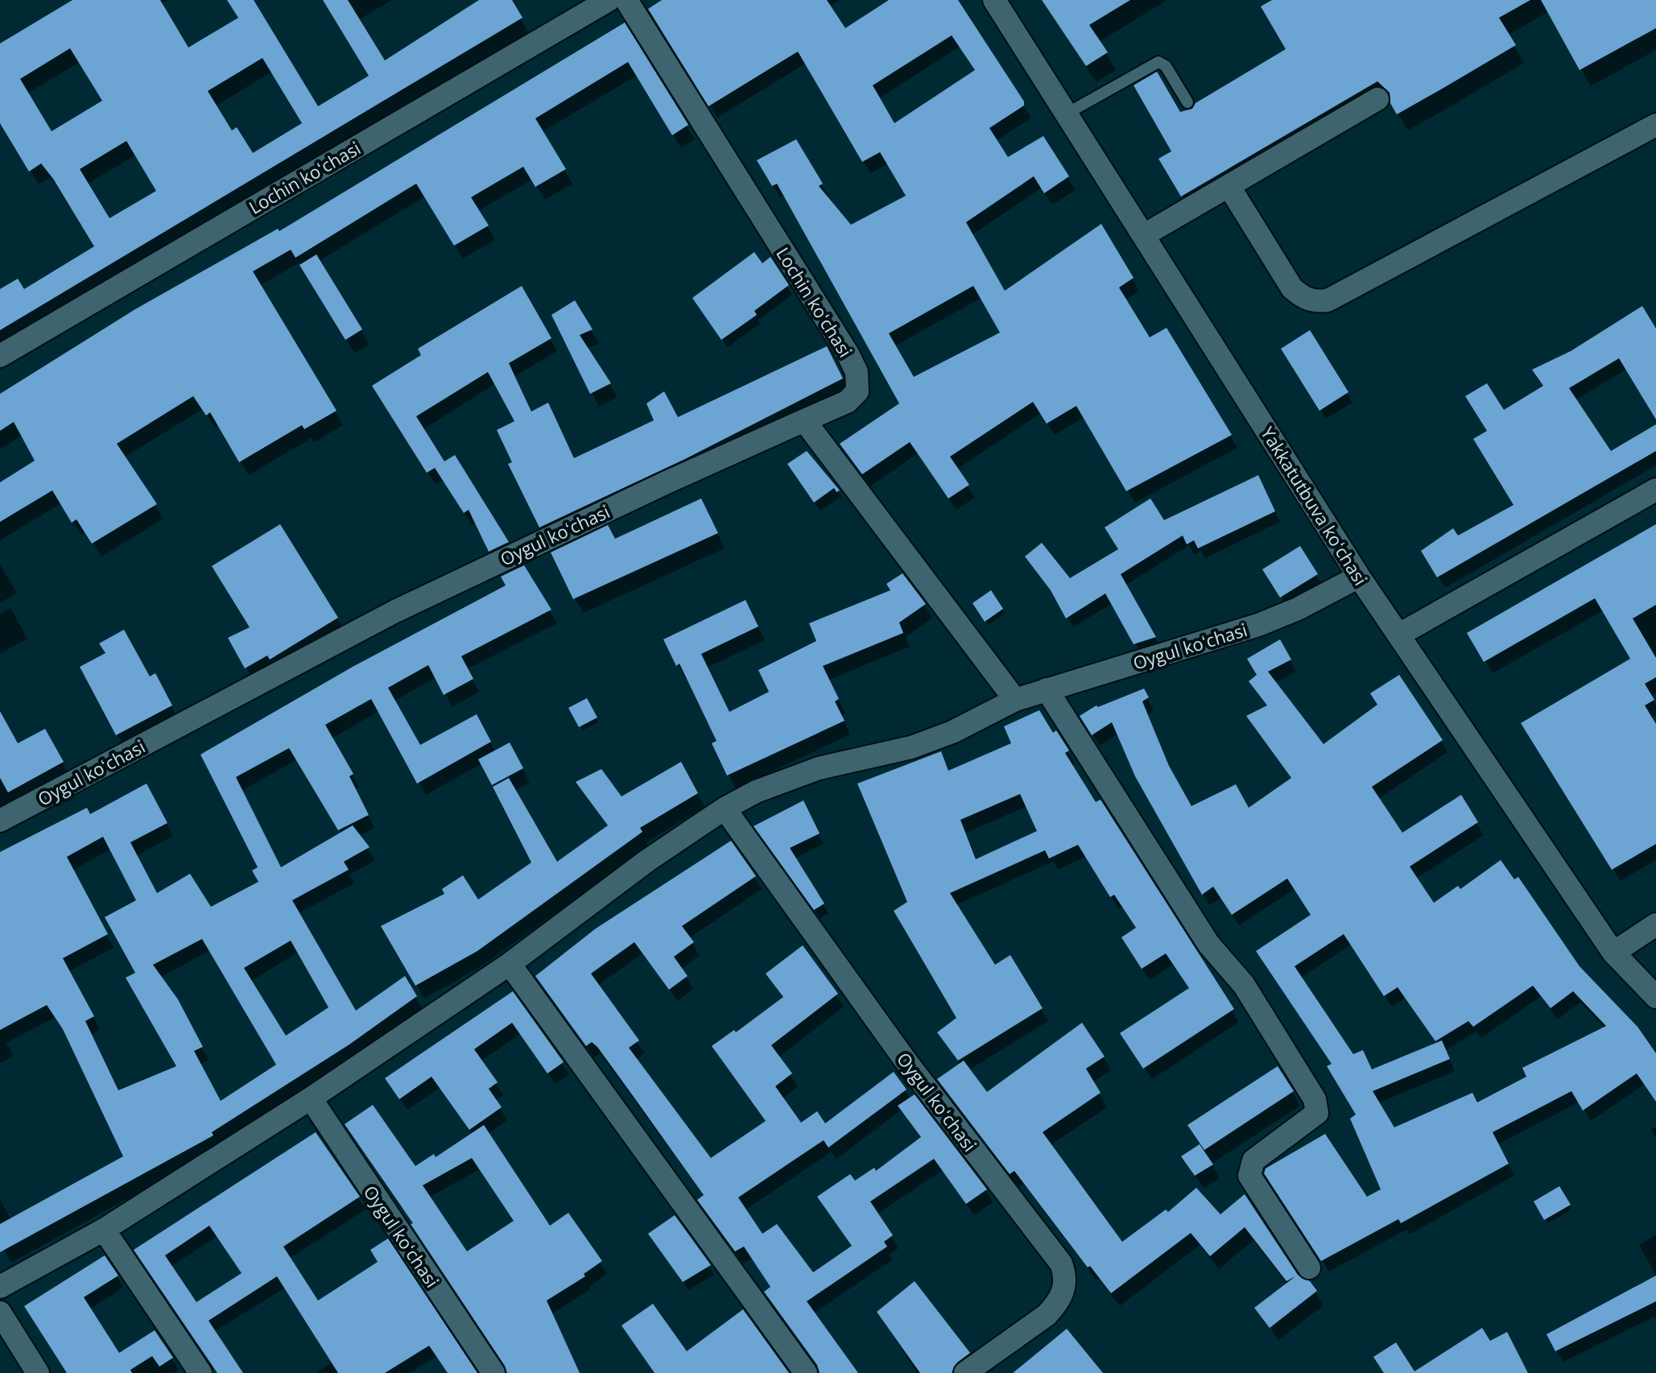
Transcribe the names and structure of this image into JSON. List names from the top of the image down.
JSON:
{
  "streets": {
    "street": ["Lochin koʻchasi", "Yakkatutbuva koʻchasi", "Oygul koʻchasi"]
  },
  "crossings": [
    ["Lochin koʻchasi", "Oygul koʻchasi"],
    ["Yakkatutbuva koʻchasi", "Oygul koʻchasi"]
  ]
}
